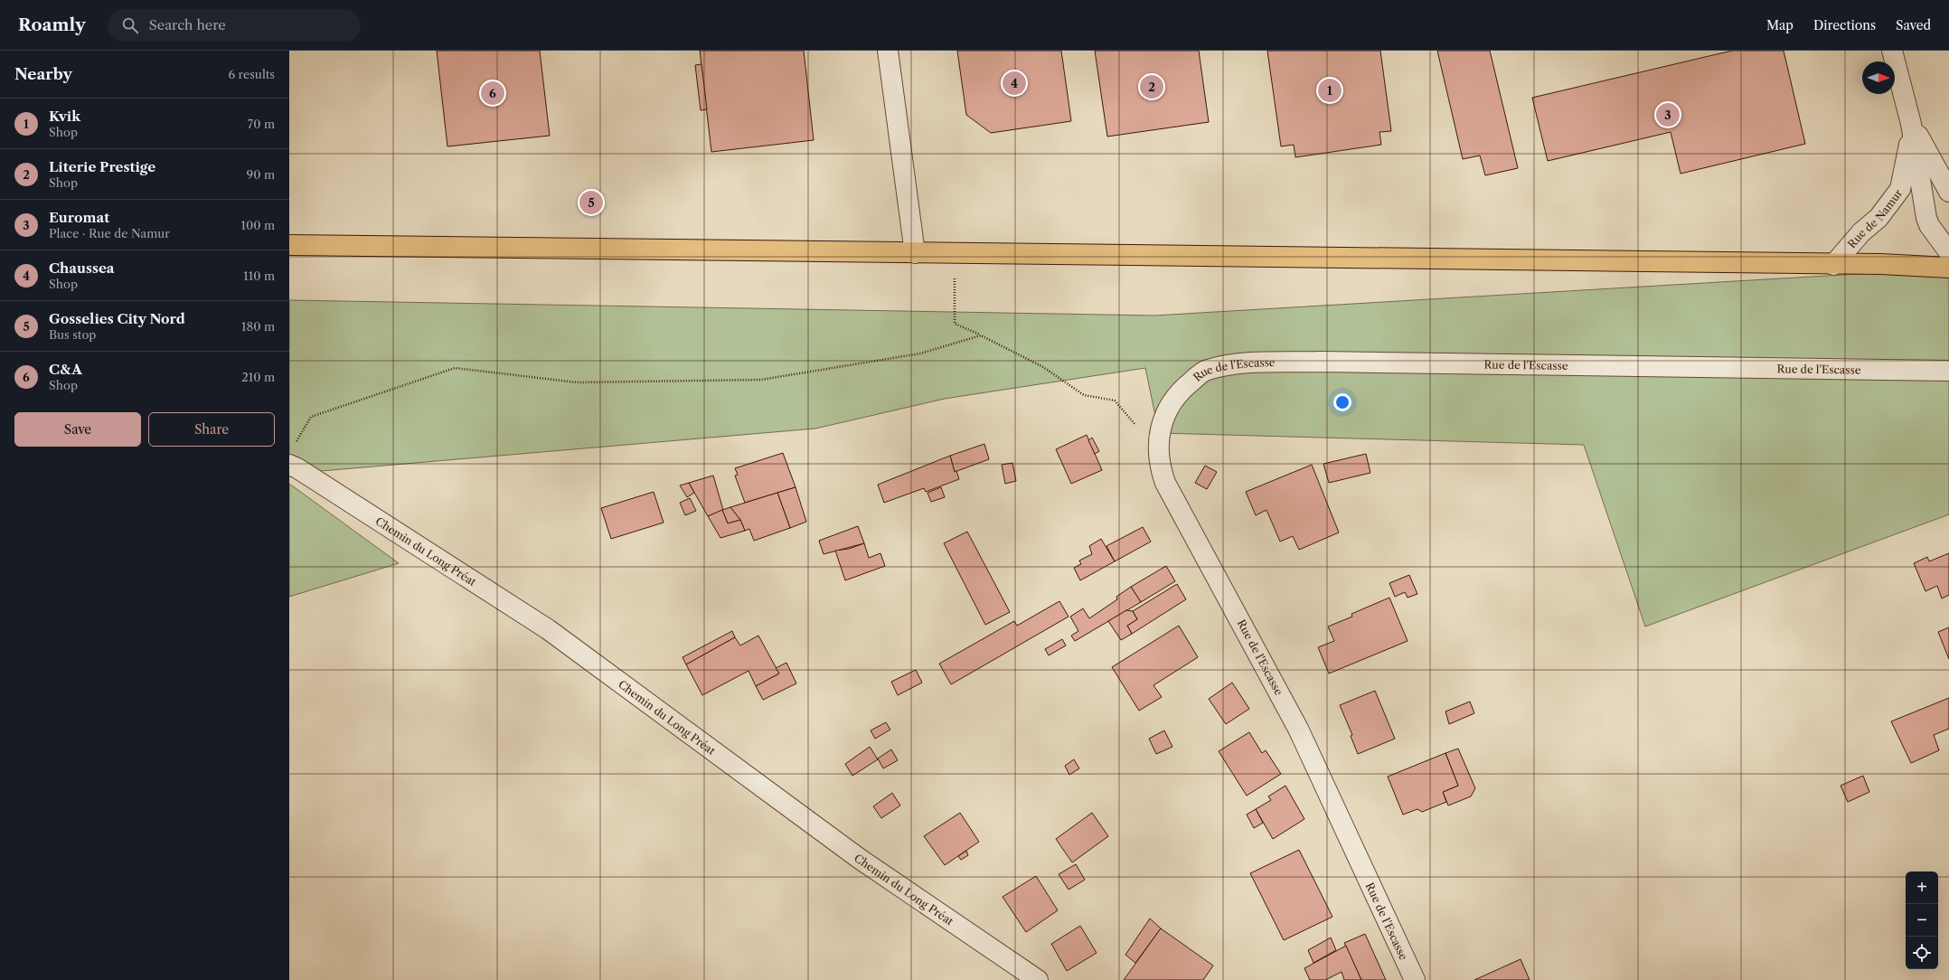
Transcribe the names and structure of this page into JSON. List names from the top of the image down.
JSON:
{
  "streets": {
    "street": ["Rue de Namur", "Rue de l'Escasse", "Chemin du Long Préat"]
  },
  "north": "right",
  "page": {
    "header": "Roamly",
    "search": "Search here",
    "nav": ["Map", "Directions", "Saved"],
    "heading": ["Nearby", "6 results"],
    "pins": [
      "4",
      "2",
      "1",
      "6",
      "3",
      "5"
    ],
    "list": [
      {
        "mark": "1",
        "name": "Kvik",
        "note": "Shop",
        "value": "70 m"
      },
      {
        "mark": "2",
        "name": "Literie Prestige",
        "note": "Shop",
        "value": "90 m"
      },
      {
        "mark": "3",
        "name": "Euromat",
        "note": "Place · Rue de Namur",
        "value": "100 m"
      },
      {
        "mark": "4",
        "name": "Chaussea",
        "note": "Shop",
        "value": "110 m"
      },
      {
        "mark": "5",
        "name": "Gosselies City Nord",
        "note": "Bus stop",
        "value": "180 m"
      },
      {
        "mark": "6",
        "name": "C&A",
        "note": "Shop",
        "value": "210 m"
      }
    ],
    "buttons": ["Save", "Share"],
    "map_buttons": ["+", "−"]
  }
}
